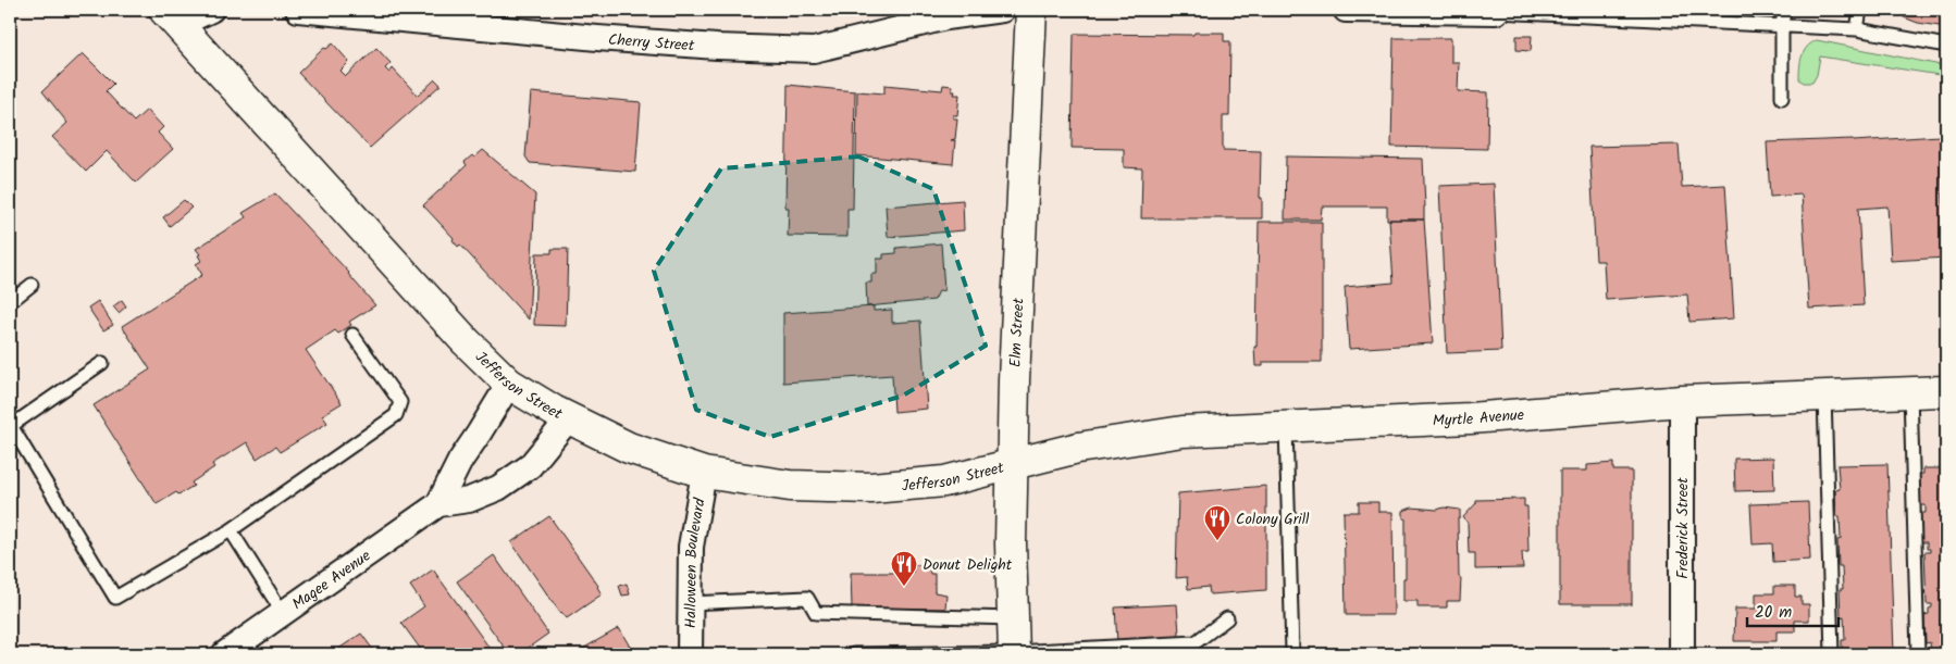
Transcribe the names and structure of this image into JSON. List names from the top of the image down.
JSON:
{
  "streets": {
    "street": [
      "Cherry Street",
      "Elm Street",
      "Jefferson Street",
      "Myrtle Avenue",
      "Frederick Street",
      "Halloween Boulevard",
      "Magee Avenue"
    ]
  },
  "crossings": [
    ["Elm Street", "Jefferson Street"],
    ["Elm Street", "Myrtle Avenue"],
    ["Jefferson Street", "Myrtle Avenue"],
    ["Jefferson Street", "Halloween Boulevard"],
    ["Jefferson Street", "Magee Avenue"],
    ["Myrtle Avenue", "Frederick Street"]
  ],
  "places": {
    "restaurant": ["Colony Grill", "Donut Delight"]
  },
  "scale_bar": "20 m"
}
